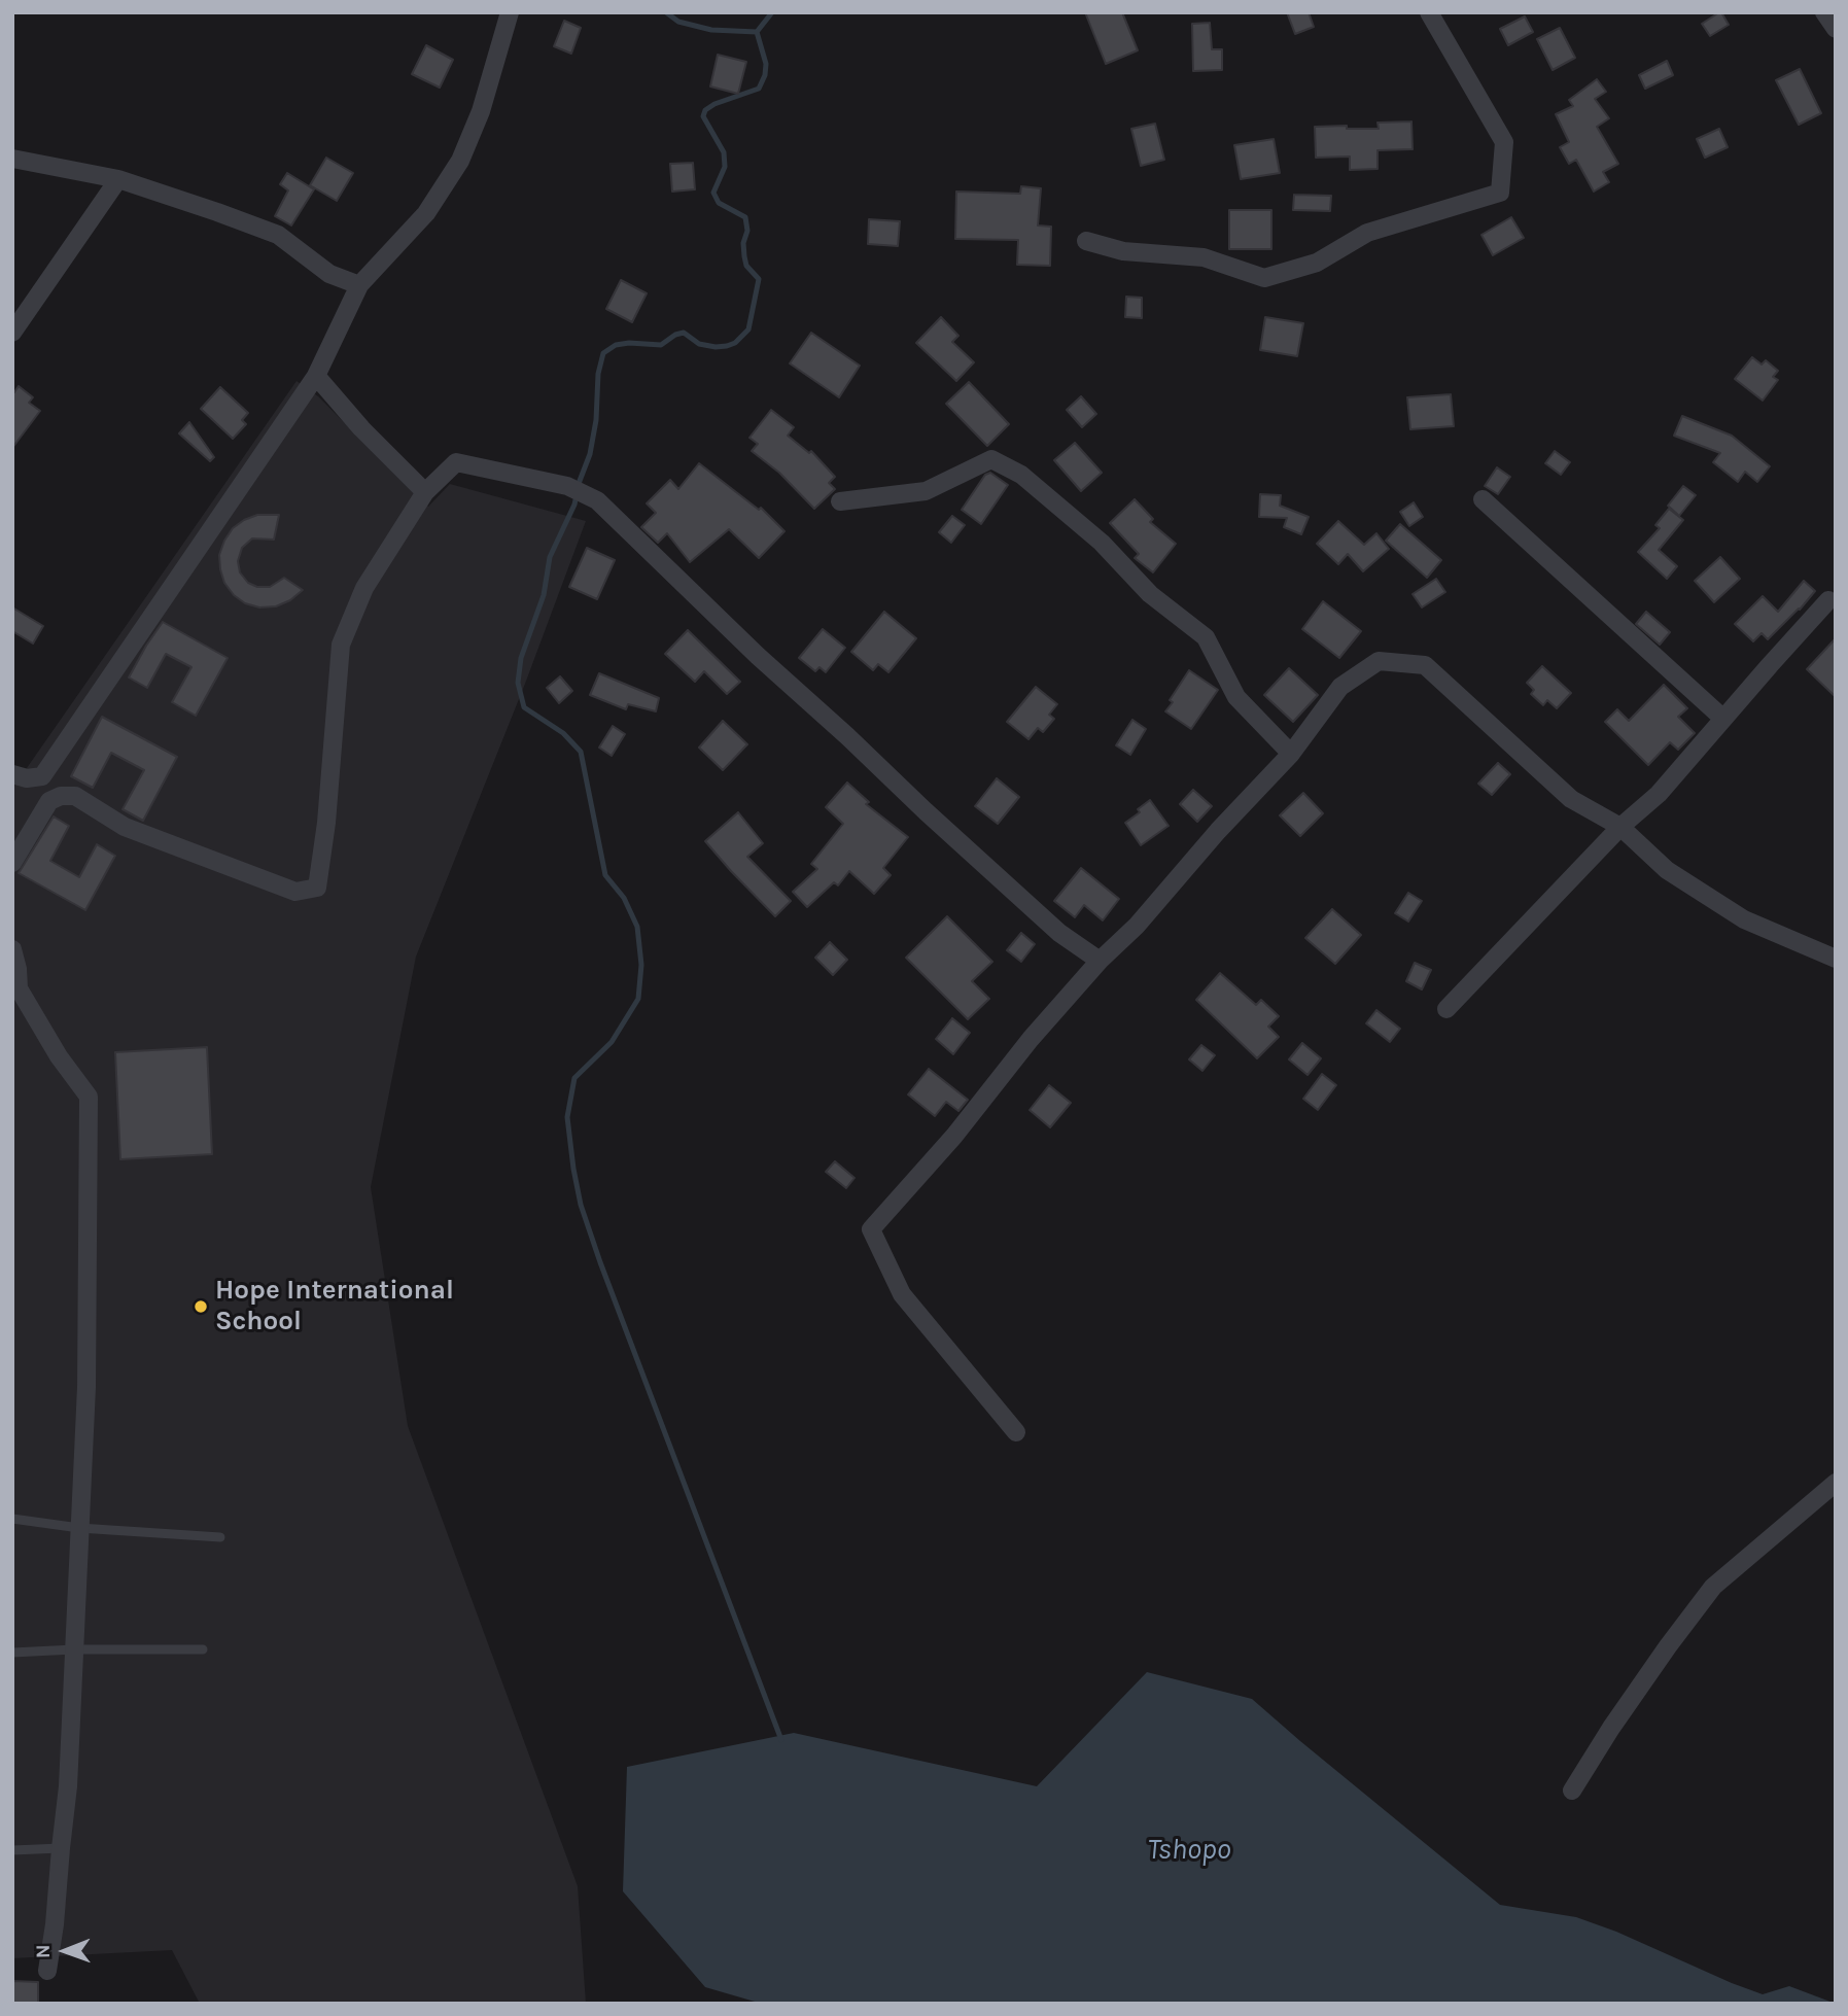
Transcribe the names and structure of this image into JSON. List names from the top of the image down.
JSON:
{
  "water": ["Tshopo"],
  "places": ["Hope International School"],
  "north": "left"
}
